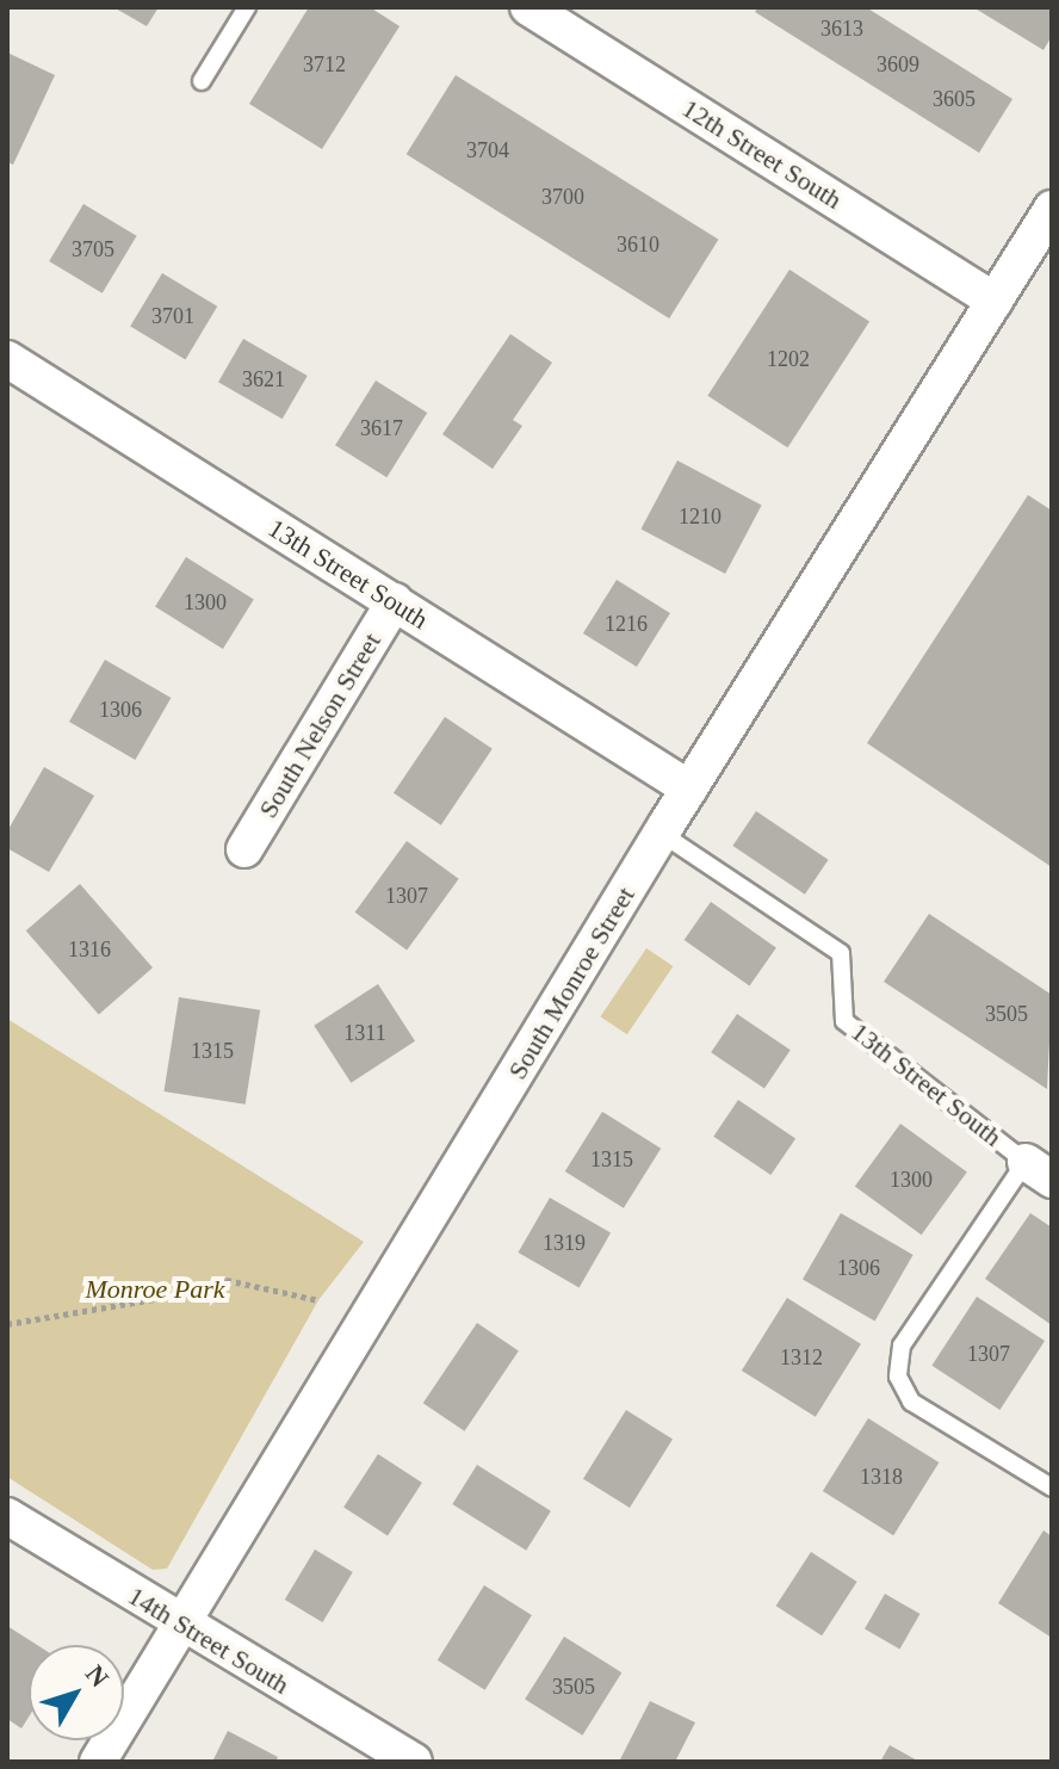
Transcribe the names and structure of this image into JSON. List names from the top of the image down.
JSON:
{
  "streets": {
    "street": [
      "12th Street South",
      "13th Street South",
      "South Nelson Street",
      "South Monroe Street",
      "14th Street South"
    ]
  },
  "crossings": [
    ["12th Street South", "South Monroe Street"],
    ["13th Street South", "South Nelson Street"],
    ["13th Street South", "South Monroe Street"],
    ["South Monroe Street", "14th Street South"]
  ],
  "parks": ["Monroe Park"],
  "house_numbers": [
    "3613",
    "3712",
    "3609",
    "3605",
    "3704",
    "3700",
    "3610",
    "3705",
    "3701",
    "1202",
    "3621",
    "3617",
    "1210",
    "1300",
    "1216",
    "1306",
    "1307",
    "1316",
    "3505",
    "1311",
    "1315",
    "1315",
    "1300",
    "1319",
    "1306",
    "1307",
    "1312",
    "1318",
    "3505"
  ],
  "north": "top right"
}
